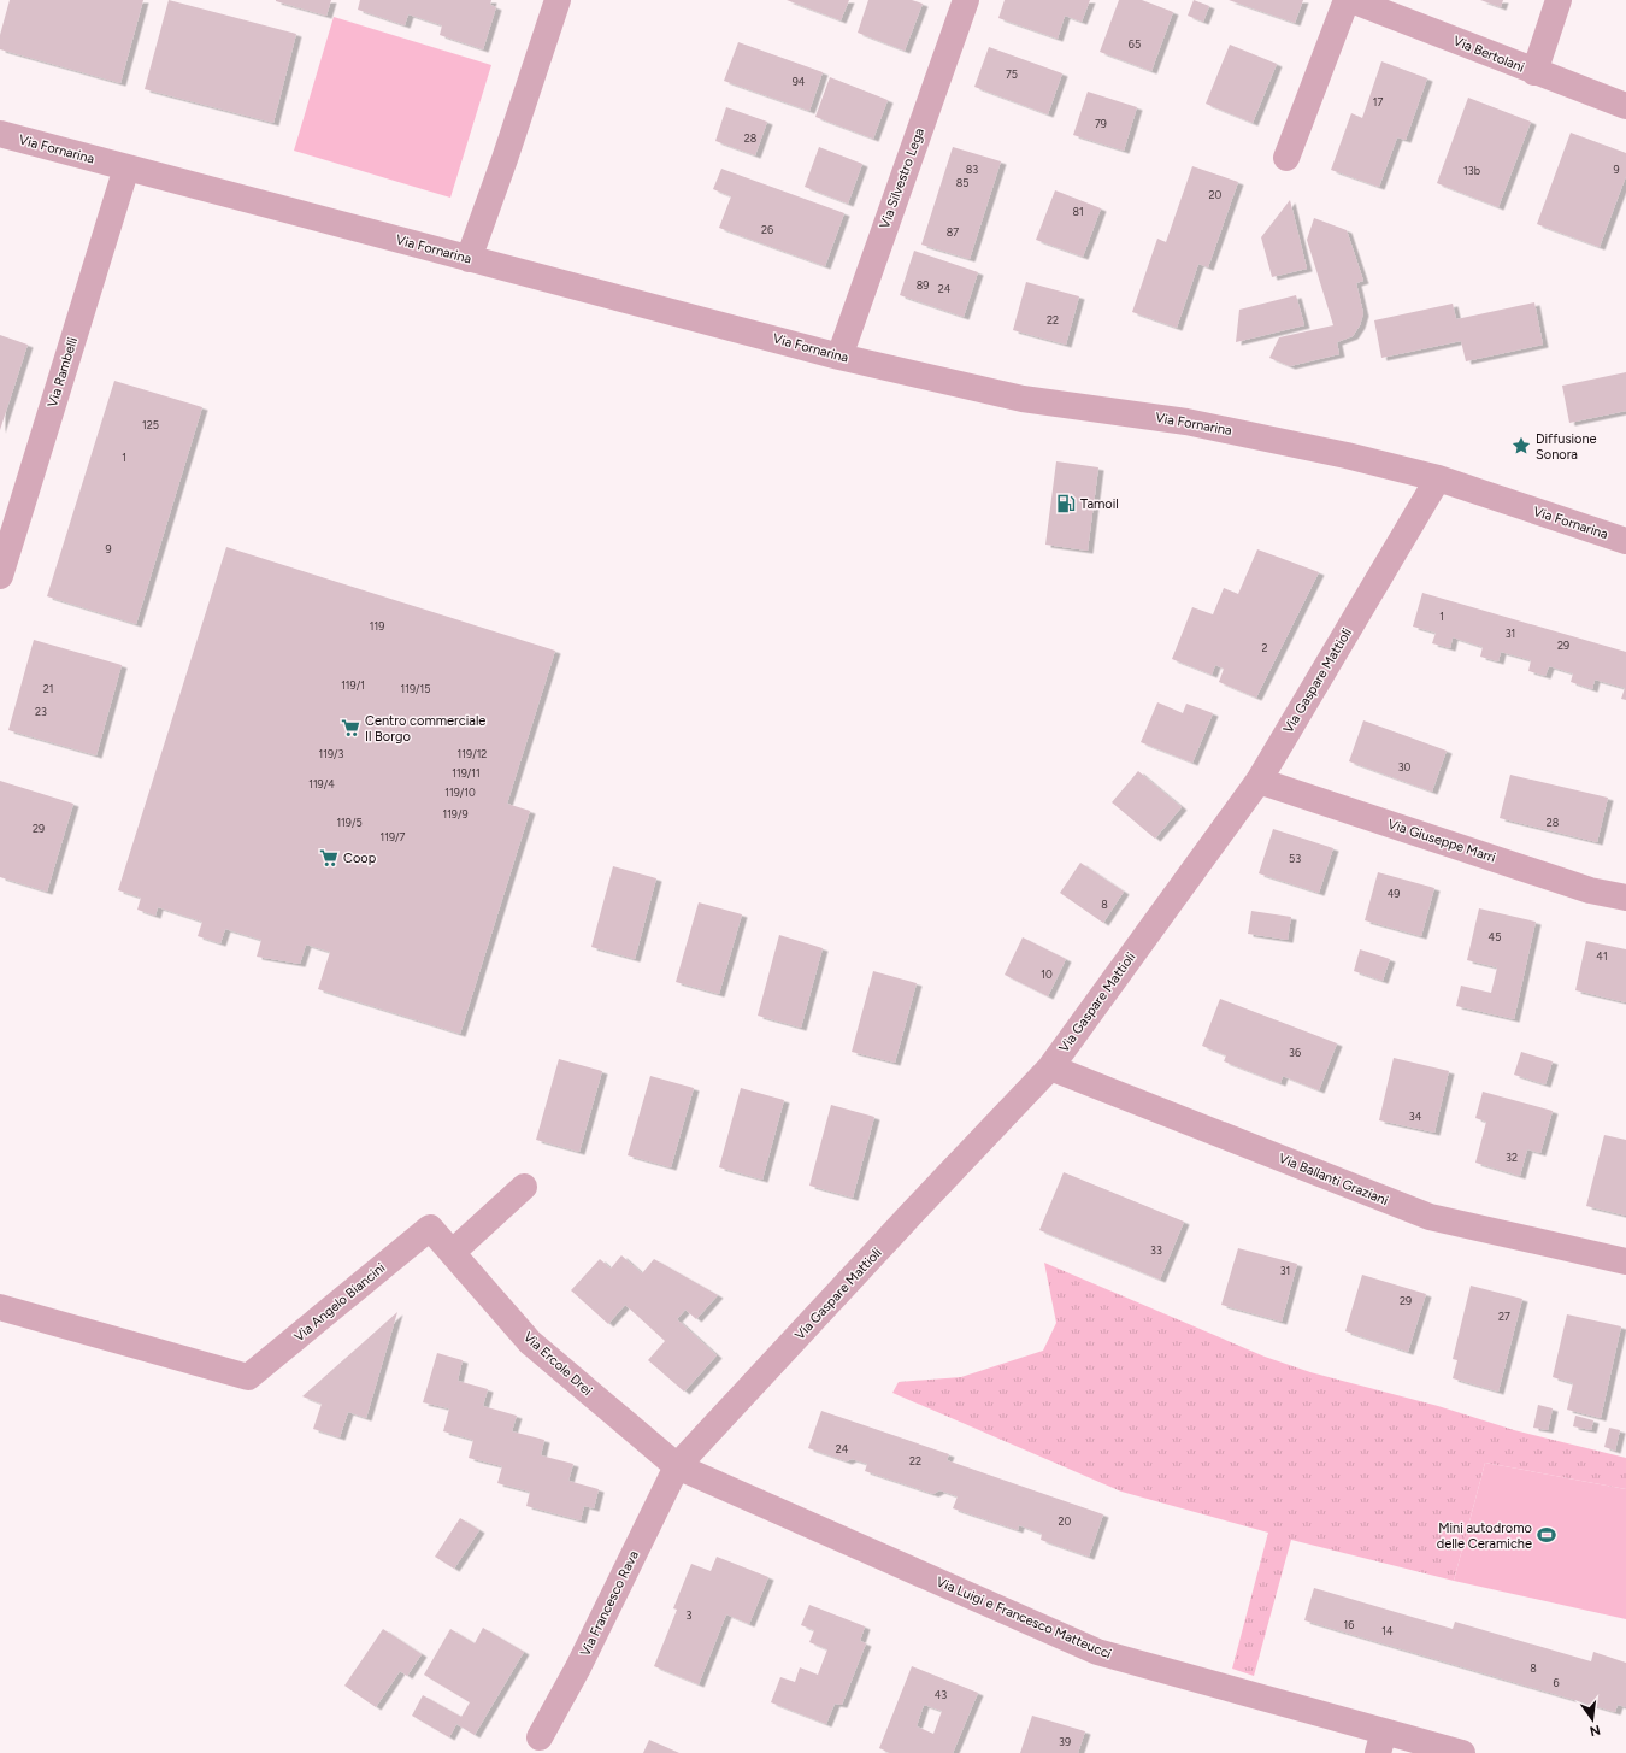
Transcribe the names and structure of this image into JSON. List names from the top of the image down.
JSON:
{
  "streets": {
    "street": [
      "Via Bertolani",
      "Via Fornarina",
      "Via Silvestro Lega",
      "Via Rambelli",
      "Via Gaspare Mattioli",
      "Via Giuseppe Marri",
      "Via Ballanti Graziani",
      "Via Angelo Biancini",
      "Via Ercole Drei",
      "Via Francesco Rava",
      "Via Luigi e Francesco Matteucci"
    ]
  },
  "crossings": [
    ["Via Fornarina", "Via Silvestro Lega"],
    ["Via Fornarina", "Via Rambelli"],
    ["Via Fornarina", "Via Gaspare Mattioli"],
    ["Via Gaspare Mattioli", "Via Giuseppe Marri"],
    ["Via Gaspare Mattioli", "Via Ballanti Graziani"],
    ["Via Gaspare Mattioli", "Via Ercole Drei"],
    ["Via Gaspare Mattioli", "Via Francesco Rava"],
    ["Via Gaspare Mattioli", "Via Luigi e Francesco Matteucci"],
    ["Via Angelo Biancini", "Via Ercole Drei"],
    ["Via Ercole Drei", "Via Francesco Rava"],
    ["Via Ercole Drei", "Via Luigi e Francesco Matteucci"],
    ["Via Francesco Rava", "Via Luigi e Francesco Matteucci"]
  ],
  "places": {
    "place": ["Diffusione Sonora"],
    "fuel station": ["Tamoil"],
    "supermarket": ["Centro commerciale Il Borgo", "Coop"],
    "sports": ["Mini autodromo delle Ceramiche"]
  },
  "house_numbers": [
    "65",
    "75",
    "94",
    "17",
    "79",
    "28",
    "83",
    "9",
    "13b",
    "85",
    "20",
    "81",
    "26",
    "87",
    "89",
    "24",
    "22",
    "125",
    "1",
    "9",
    "1",
    "119",
    "31",
    "29",
    "2",
    "119/1",
    "21",
    "119/15",
    "23",
    "119/3",
    "119/12",
    "30",
    "119/11",
    "119/4",
    "119/10",
    "119/9",
    "119/5",
    "28",
    "29",
    "119/7",
    "53",
    "49",
    "8",
    "45",
    "41",
    "10",
    "36",
    "34",
    "32",
    "33",
    "31",
    "29",
    "27",
    "24",
    "22",
    "20",
    "3",
    "16",
    "14",
    "8",
    "6",
    "43",
    "39"
  ],
  "north": "bottom"
}
